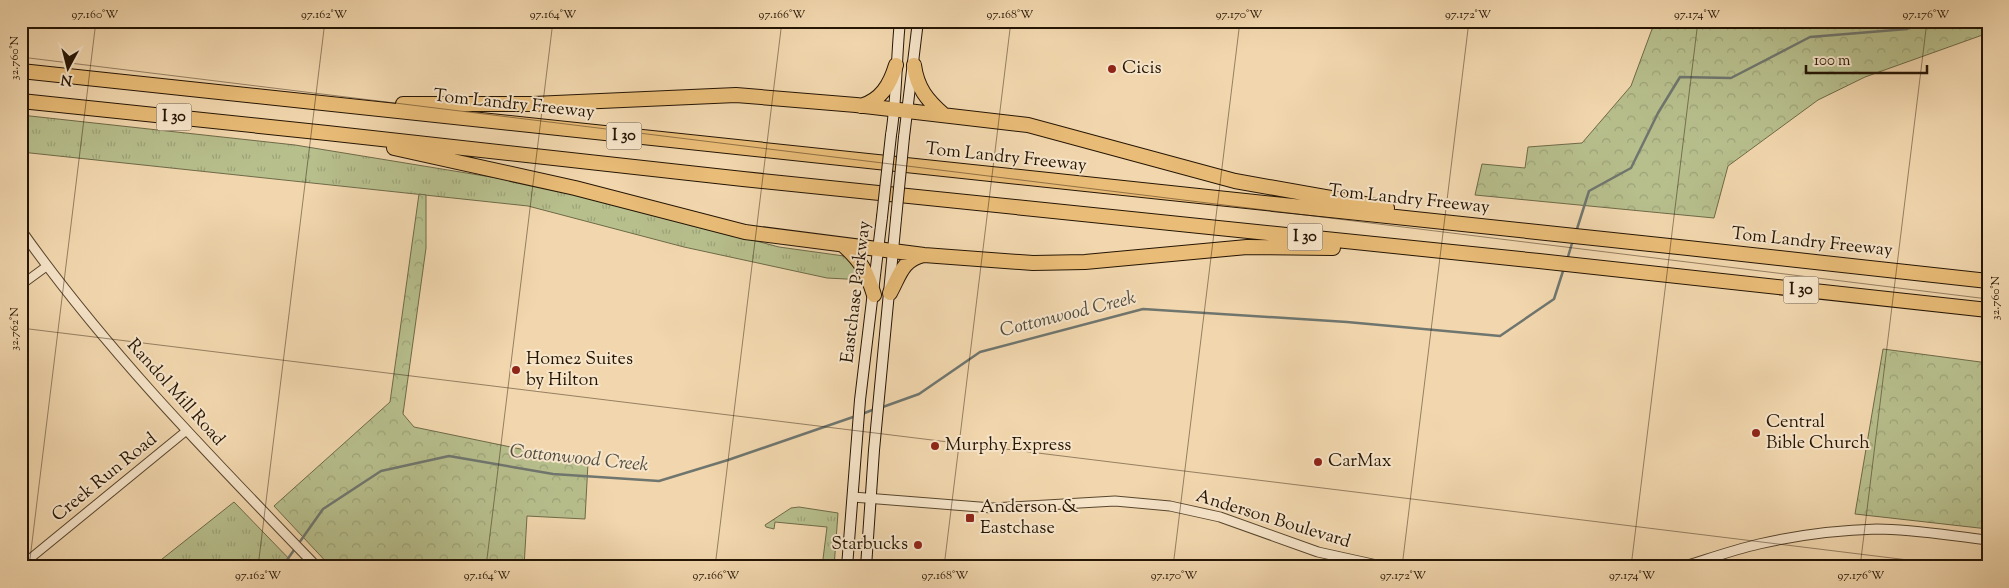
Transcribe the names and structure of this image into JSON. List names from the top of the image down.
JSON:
{
  "streets": {
    "highway": ["Tom Landry Freeway", "I 30"],
    "main road": ["Eastchase Parkway"],
    "street": ["Randol Mill Road", "Creek Run Road", "Anderson Boulevard"]
  },
  "crossings": [
    ["Eastchase Parkway", "Anderson Boulevard"],
    ["Randol Mill Road", "Creek Run Road"]
  ],
  "water": ["Cottonwood Creek"],
  "places": {
    "other": [
      "Cicis",
      "Home2 Suites by Hilton",
      "Central Bible Church",
      "Murphy Express",
      "CarMax",
      "Starbucks"
    ],
    "transit": ["Anderson & Eastchase"]
  },
  "scale_bar": "100 m",
  "north": "bottom",
  "coordinates": [
    "97.160°W",
    "97.162°W",
    "97.164°W",
    "97.166°W",
    "97.168°W",
    "97.170°W",
    "97.172°W",
    "97.174°W",
    "97.176°W",
    "32.760°N",
    "32.762°N"
  ]
}
